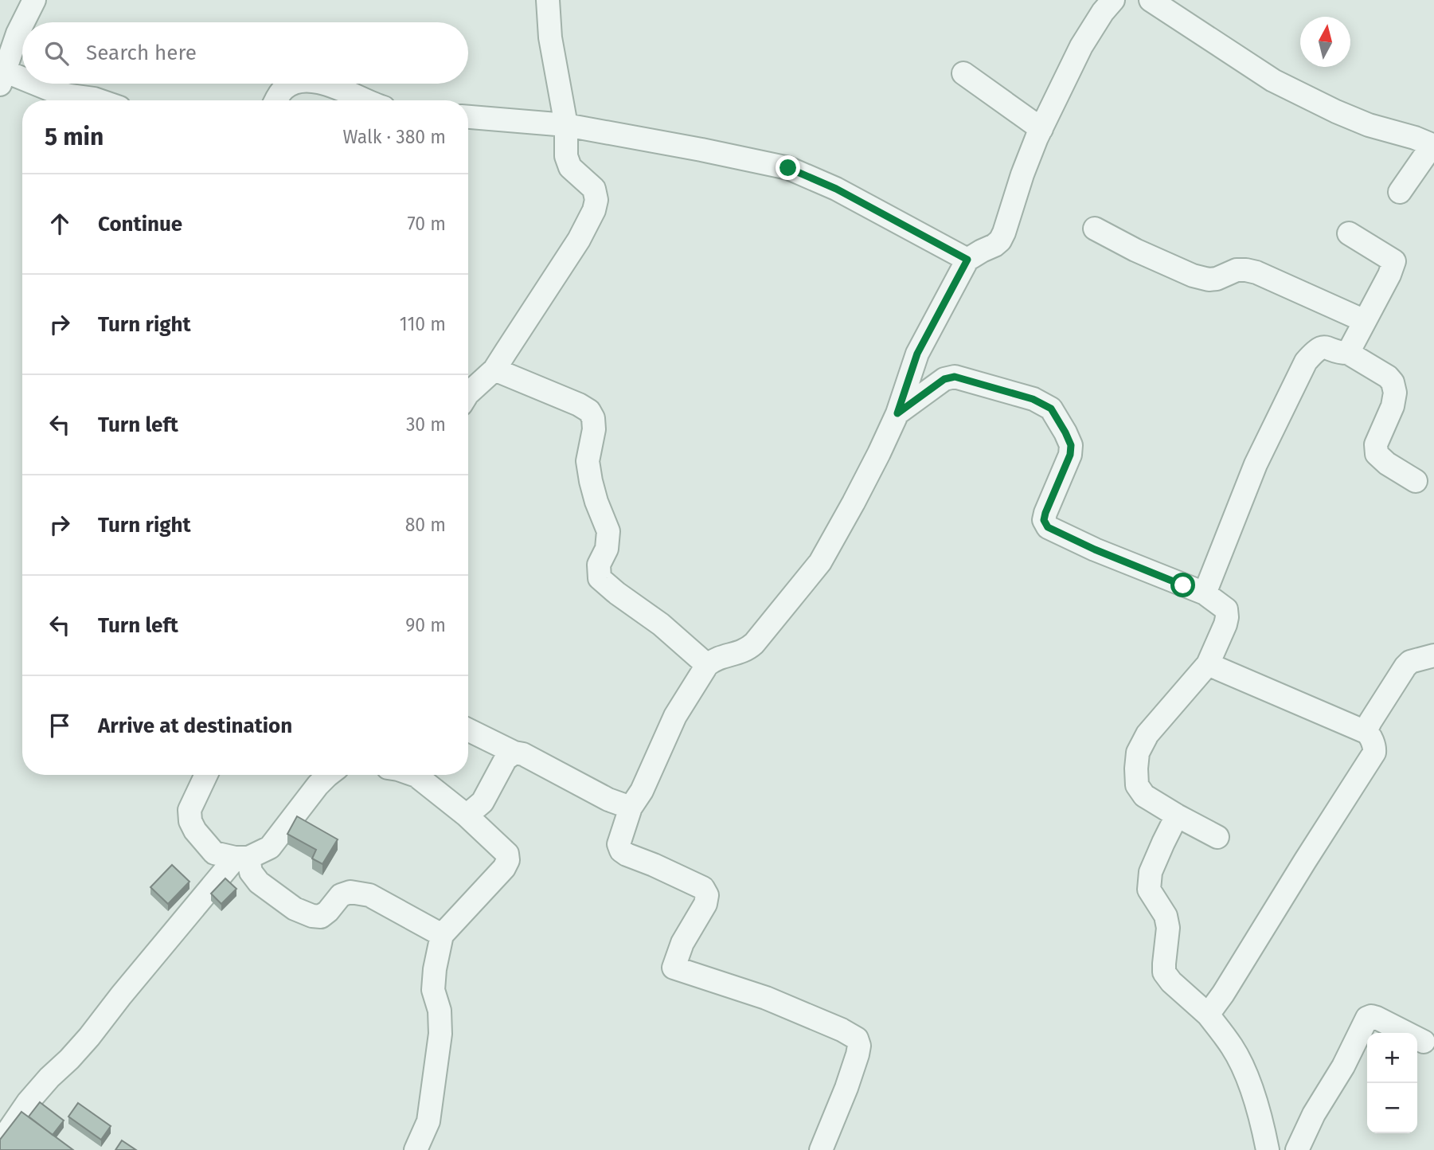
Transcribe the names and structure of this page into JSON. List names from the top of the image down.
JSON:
{
  "north": "top",
  "page": {
    "search": "Search here",
    "heading": ["5 min", "Walk · 380 m"],
    "list": [
      ["Continue", "70 m"],
      ["Turn right", "110 m"],
      ["Turn left", "30 m"],
      ["Turn right", "80 m"],
      ["Turn left", "90 m"],
      "Arrive at destination"
    ],
    "map_buttons": ["+", "−"]
  }
}
